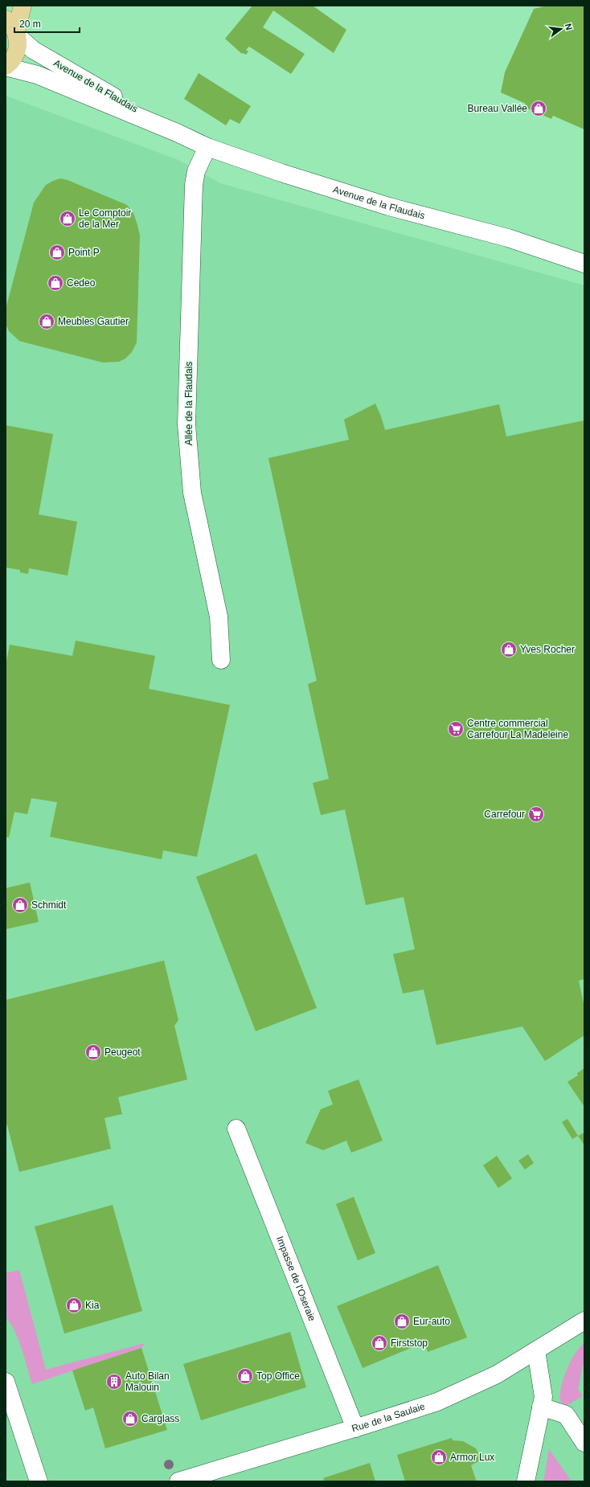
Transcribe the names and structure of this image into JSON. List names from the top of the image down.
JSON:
{
  "streets": {
    "street": [
      "Avenue de la Flaudais",
      "Allée de la Flaudais",
      "Impasse de l'Oseraie",
      "Rue de la Saulaie"
    ]
  },
  "crossings": [
    ["Avenue de la Flaudais", "Allée de la Flaudais"],
    ["Impasse de l'Oseraie", "Rue de la Saulaie"]
  ],
  "places": {
    "shop": [
      "Bureau Vallée",
      "Le Comptoir de la Mer",
      "Point P",
      "Cedeo",
      "Meubles Gautier",
      "Yves Rocher",
      "Schmidt",
      "Peugeot",
      "Kia",
      "Eur-auto",
      "Firststop",
      "Top Office",
      "Carglass",
      "Armor Lux"
    ],
    "supermarket": ["Centre commercial Carrefour La Madeleine", "Carrefour"],
    "building": ["Auto Bilan Malouin"]
  },
  "scale_bar": "20 m",
  "north": "right"
}
